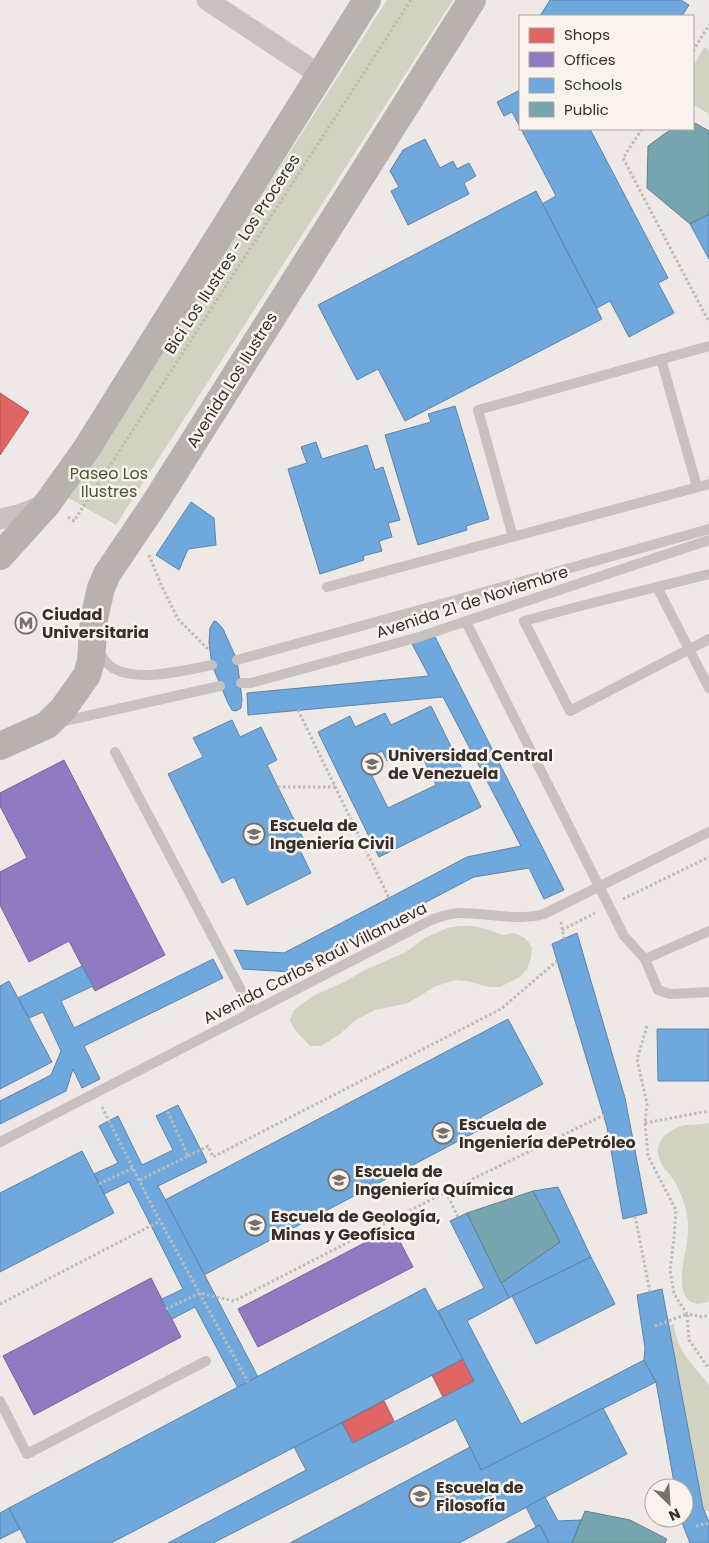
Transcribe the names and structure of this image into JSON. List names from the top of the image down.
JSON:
{
  "streets": {
    "main road": ["Avenida Los Ilustres"],
    "lane": ["Avenida 21 de Noviembre", "Avenida Carlos Raúl Villanueva"],
    "path": ["Bici Los Ilustres - Los Proceres"]
  },
  "parks": ["Paseo Los Ilustres"],
  "places": {
    "metro station": ["Ciudad Universitaria"],
    "school or university": [
      "Universidad Central de Venezuela",
      "Escuela de Ingeniería Civil",
      "Escuela de Ingeniería dePetróleo",
      "Escuela de Ingeniería Química",
      "Escuela de Geología, Minas y Geofísica",
      "Escuela de Filosofía"
    ]
  },
  "legend": [
    "Shops",
    "Offices",
    "Schools",
    "Public"
  ],
  "north": "bottom right"
}
